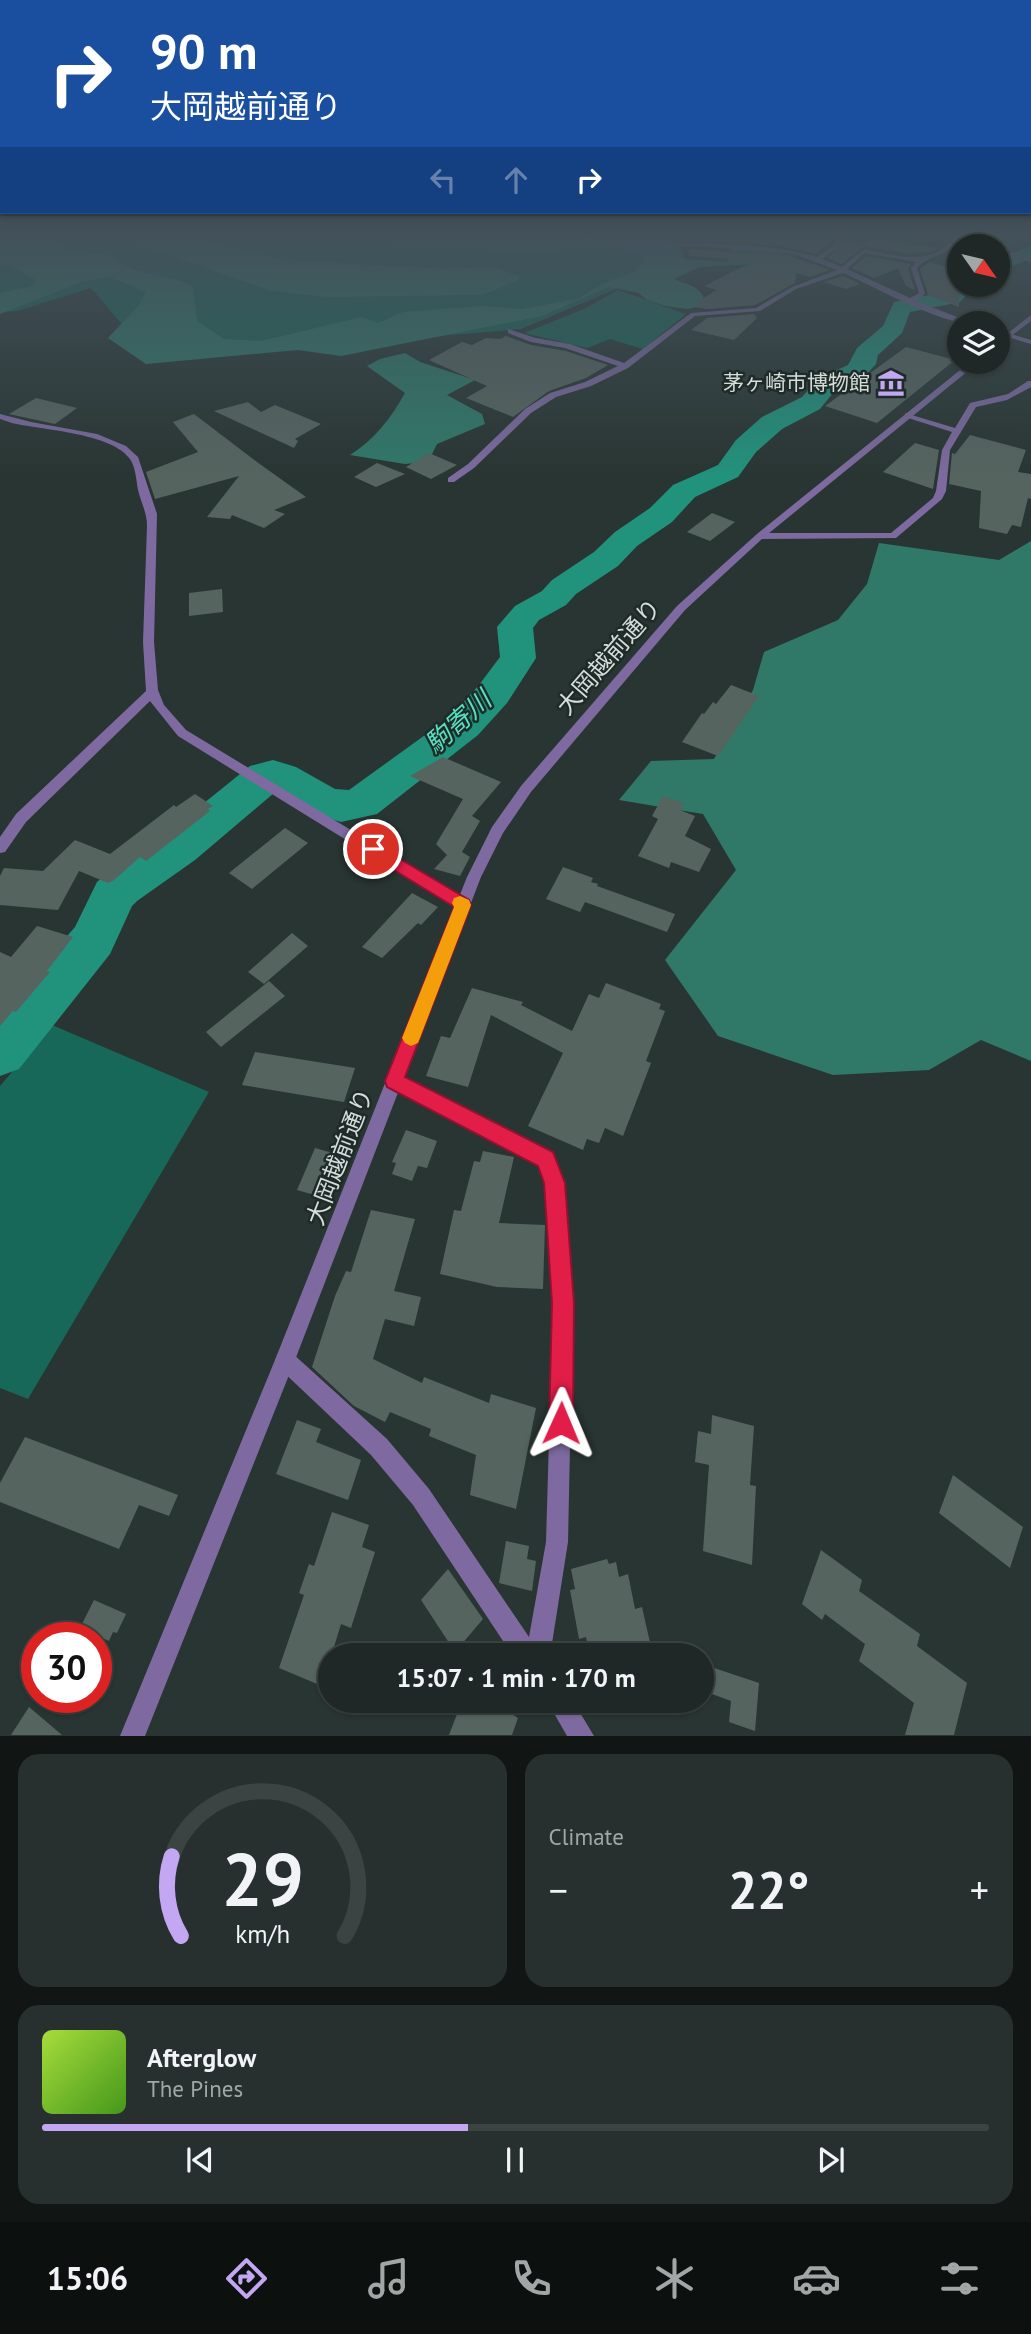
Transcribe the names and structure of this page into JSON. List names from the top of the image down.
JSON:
{
  "streets": {
    "street": ["大岡越前通り"]
  },
  "water": ["駒寄川"],
  "places": {
    "museum": ["茅ヶ崎市博物館"]
  },
  "north": "bottom right",
  "page": {
    "turn": ["90 m", "大岡越前通り"],
    "limit": "30",
    "trip": "15:07 · 1 min · 170 m",
    "tile": "Climate",
    "heat": ["−", "22°", "+"],
    "song": ["Afterglow", "The Pines"],
    "tabs": "15:06",
    "gauge": ["29", "km/h"]
  }
}
